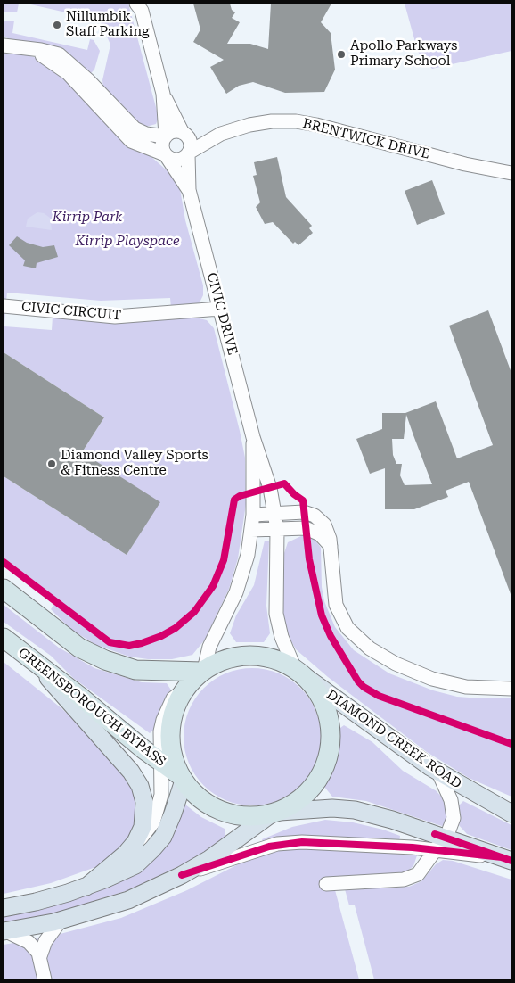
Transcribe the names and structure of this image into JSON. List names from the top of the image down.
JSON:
{
  "streets": {
    "highway": ["GREENSBOROUGH BYPASS"],
    "main road": ["DIAMOND CREEK ROAD"],
    "street": ["BRENTWICK DRIVE", "CIVIC CIRCUIT", "CIVIC DRIVE"]
  },
  "crossings": [
    ["BRENTWICK DRIVE", "CIVIC DRIVE"],
    ["CIVIC CIRCUIT", "CIVIC DRIVE"],
    ["CIVIC DRIVE", "DIAMOND CREEK ROAD"]
  ],
  "parks": ["Kirrip Park", "Kirrip Playspace"],
  "places": ["Nillumbik Staff Parking", "Apollo Parkways Primary School", "Diamond Valley Sports & Fitness Centre"]
}
